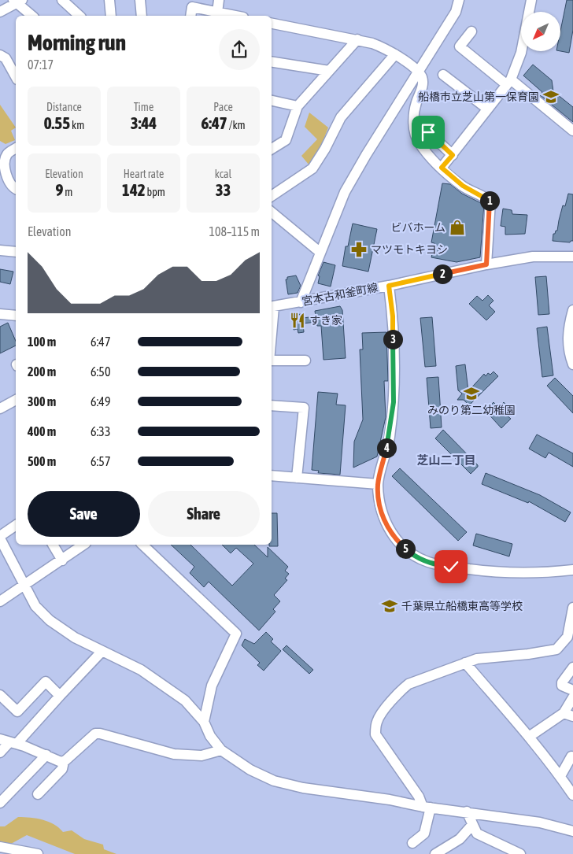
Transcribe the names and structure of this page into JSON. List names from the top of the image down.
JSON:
{
  "streets": {
    "street": ["宮本古和釜町線"]
  },
  "districts": ["芝山二丁目"],
  "places": {
    "school or university": ["船橋市立芝山第一保育園", "みのり第二幼稚園", "千葉県立船橋東高等学校"],
    "shop": ["ビバホーム"],
    "pharmacy": ["マツモトキヨシ"],
    "restaurant": ["すき家"]
  },
  "north": "bottom left",
  "page": {
    "heading": ["Morning run", "07:17"],
    "stats": [
      ["Distance", "0.55 km"],
      ["Time", "3:44"],
      ["Pace", "6:47 /km"],
      ["Elevation", "9 m"],
      ["Heart rate", "142 bpm"],
      ["kcal", "33"]
    ],
    "pins": [
      "1",
      "2",
      "3",
      "4",
      "5"
    ],
    "chart": ["Elevation", "108–115 m"],
    "list": [
      {
        "name": "100 m",
        "note": "6:47"
      },
      {
        "name": "200 m",
        "note": "6:50"
      },
      {
        "name": "300 m",
        "note": "6:49"
      },
      {
        "name": "400 m",
        "note": "6:33"
      },
      {
        "name": "500 m",
        "note": "6:57"
      }
    ],
    "buttons": ["Save", "Share"]
  }
}
